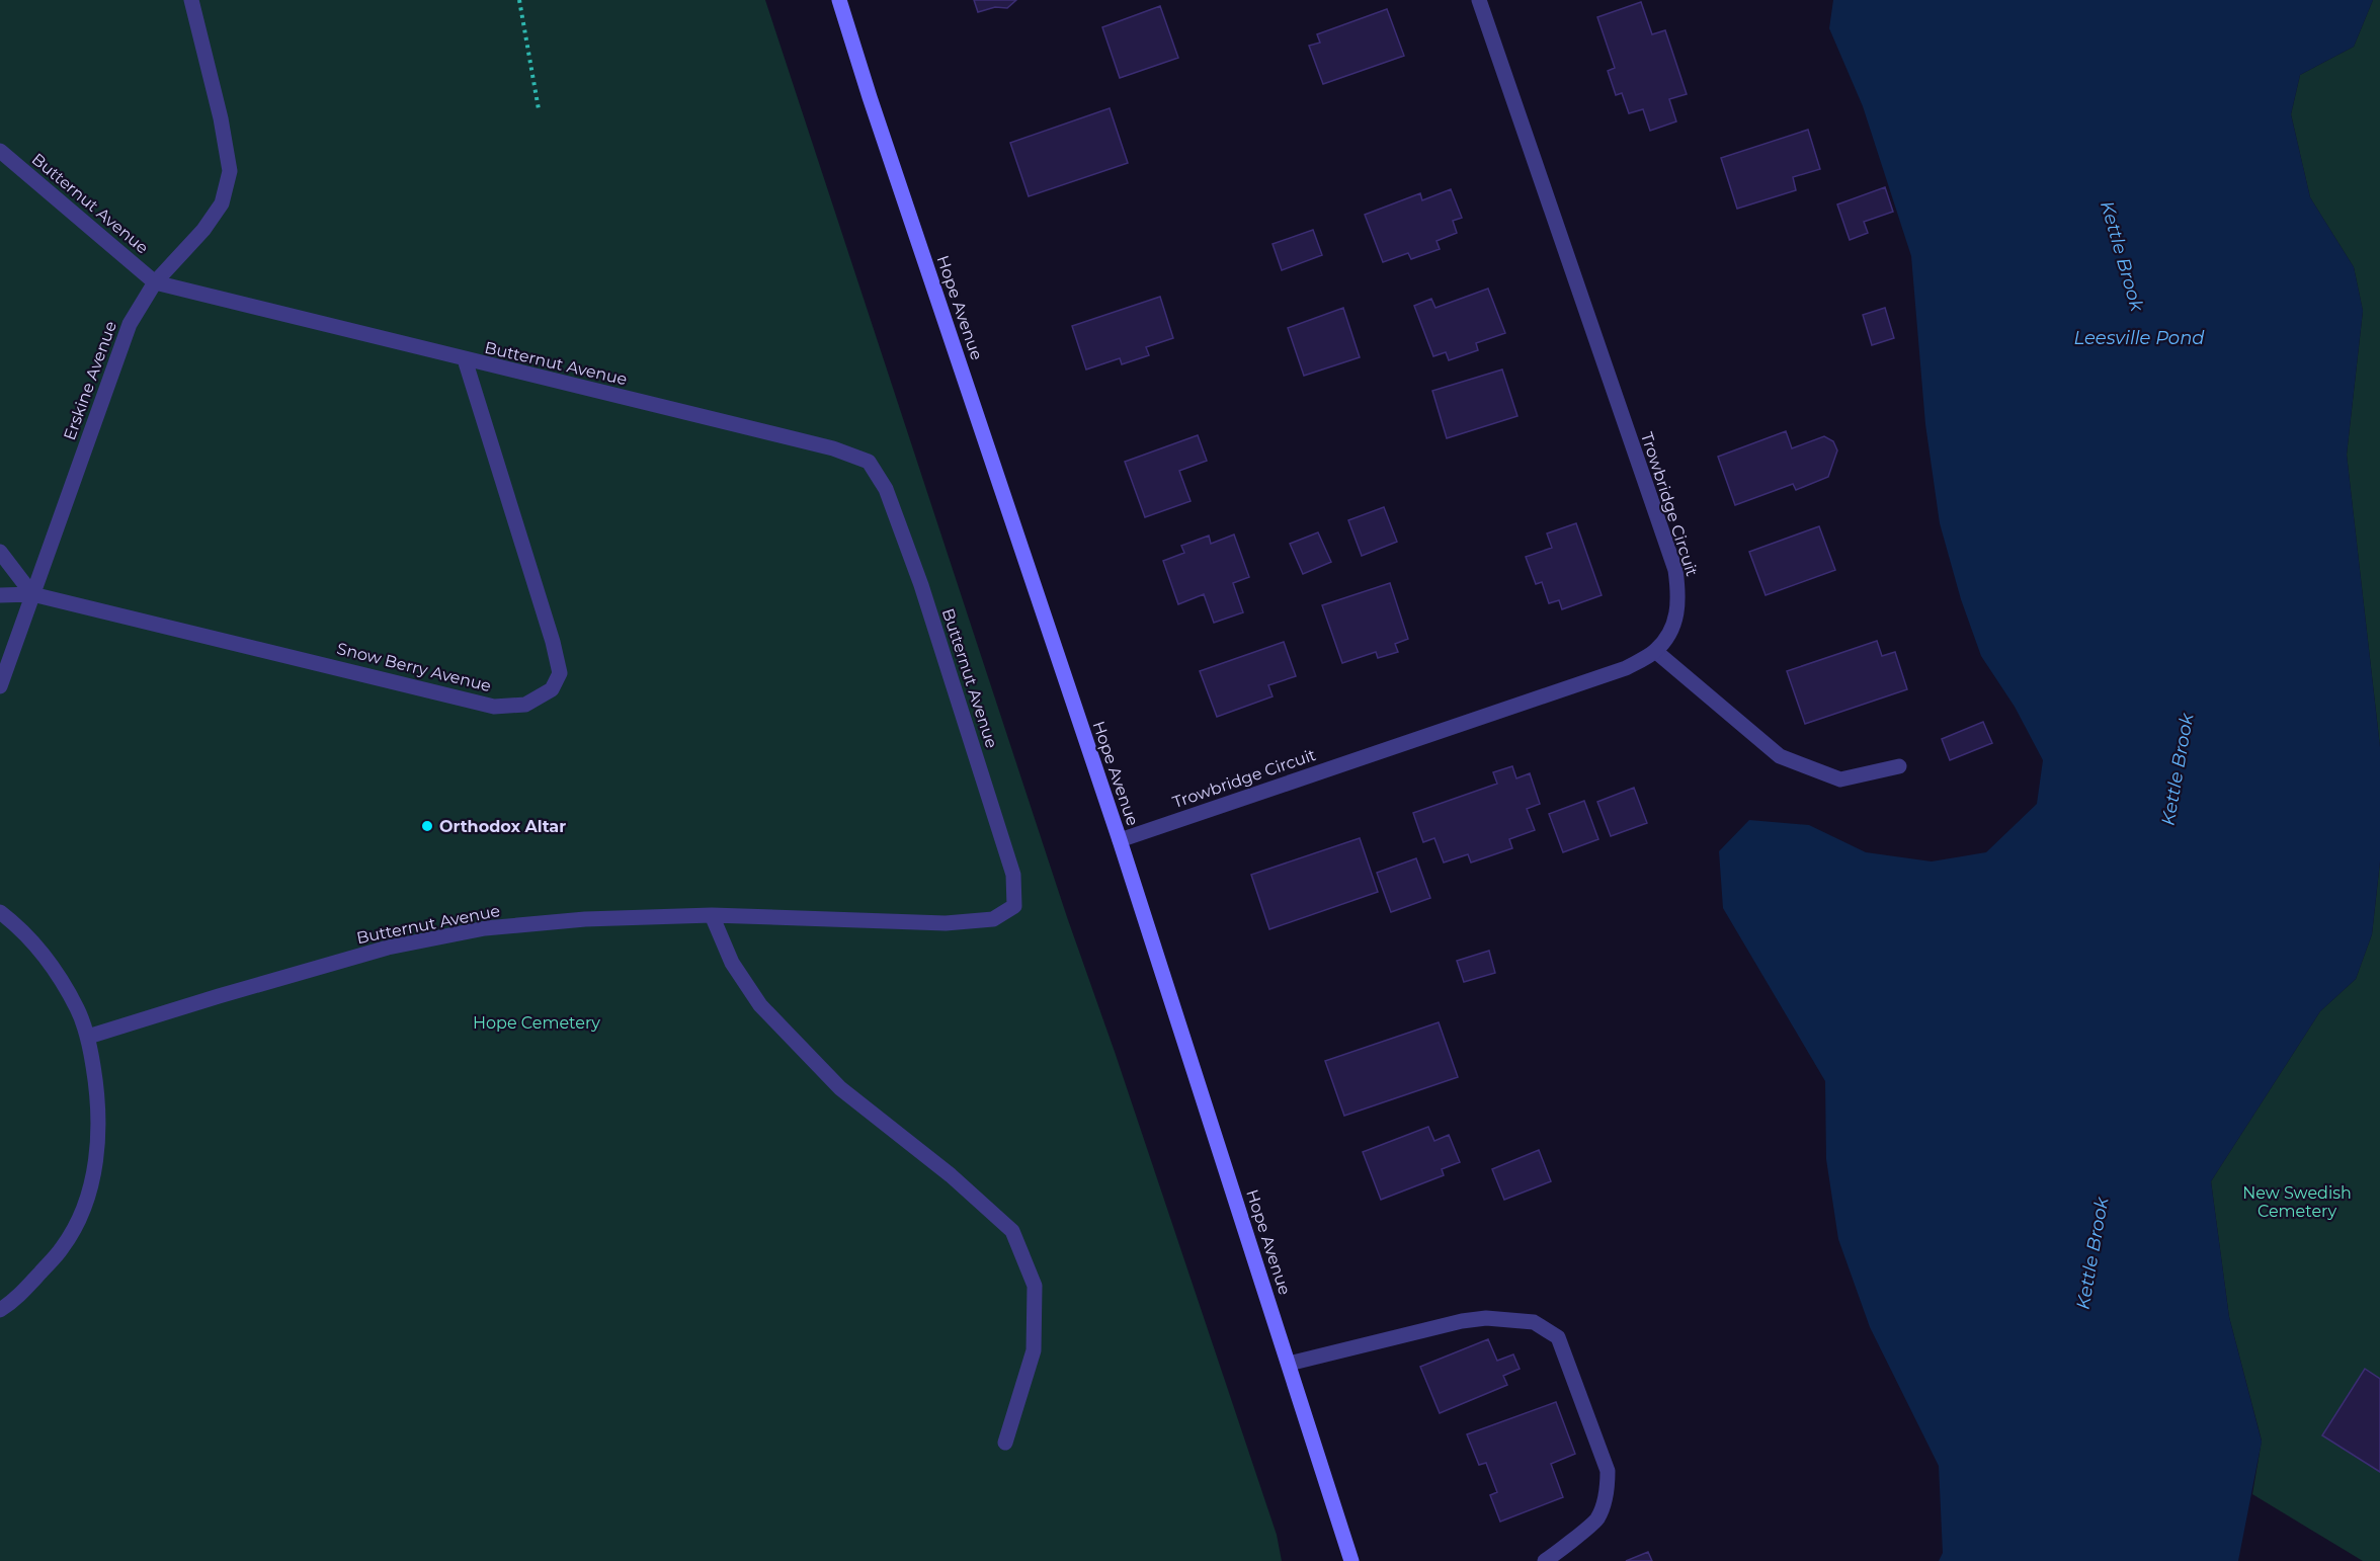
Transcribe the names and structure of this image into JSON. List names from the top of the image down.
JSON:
{
  "streets": {
    "main road": ["Hope Avenue"],
    "street": [
      "Butternut Avenue",
      "Erskine Avenue",
      "Trowbridge Circuit",
      "Snow Berry Avenue"
    ]
  },
  "crossings": [
    ["Butternut Avenue", "Erskine Avenue"],
    ["Butternut Avenue", "Snow Berry Avenue"],
    ["Hope Avenue", "Trowbridge Circuit"],
    ["Erskine Avenue", "Snow Berry Avenue"]
  ],
  "water": ["Kettle Brook", "Leesville Pond"],
  "parks": ["Hope Cemetery", "New Swedish Cemetery"],
  "places": ["Orthodox Altar"]
}
